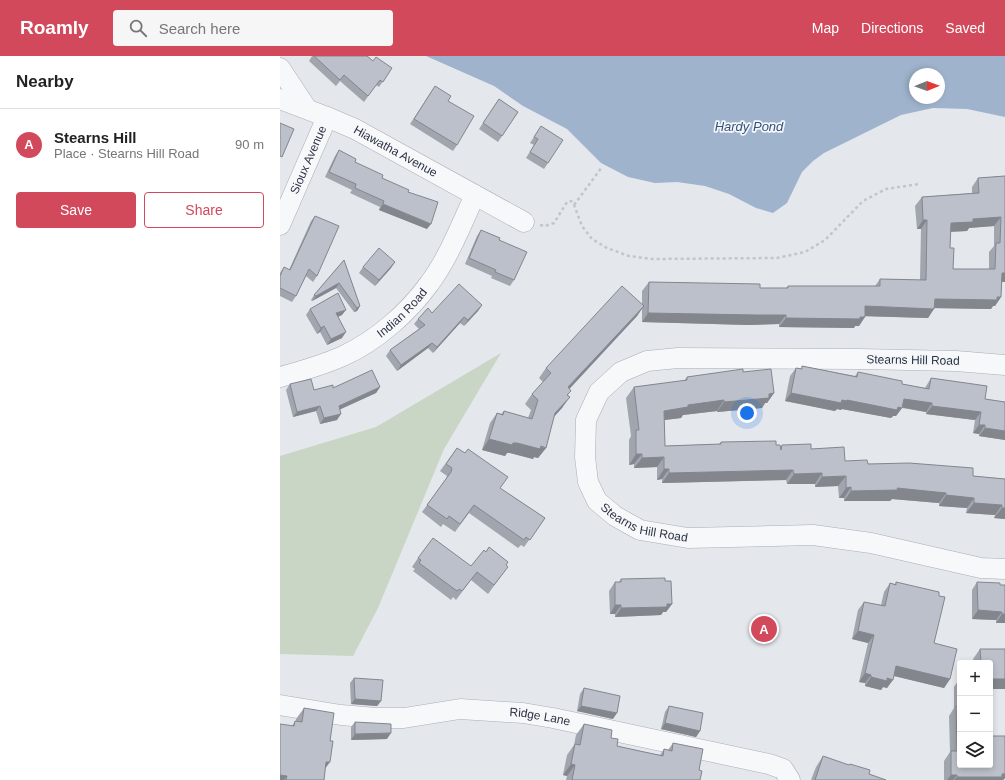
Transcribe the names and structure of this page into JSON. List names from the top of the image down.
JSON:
{
  "streets": {
    "street": [
      "Hiawatha Avenue",
      "Sioux Avenue",
      "Indian Road",
      "Stearns Hill Road",
      "Ridge Lane"
    ]
  },
  "crossings": [
    ["Hiawatha Avenue", "Sioux Avenue"],
    ["Hiawatha Avenue", "Indian Road"]
  ],
  "water": ["Hardy Pond"],
  "north": "right",
  "page": {
    "header": "Roamly",
    "search": "Search here",
    "nav": ["Map", "Directions", "Saved"],
    "heading": "Nearby",
    "list": [
      {
        "mark": "A",
        "name": "Stearns Hill",
        "note": "Place · Stearns Hill Road",
        "value": "90 m"
      }
    ],
    "buttons": ["Save", "Share"],
    "pins": "A",
    "map_buttons": ["+", "−"]
  }
}
